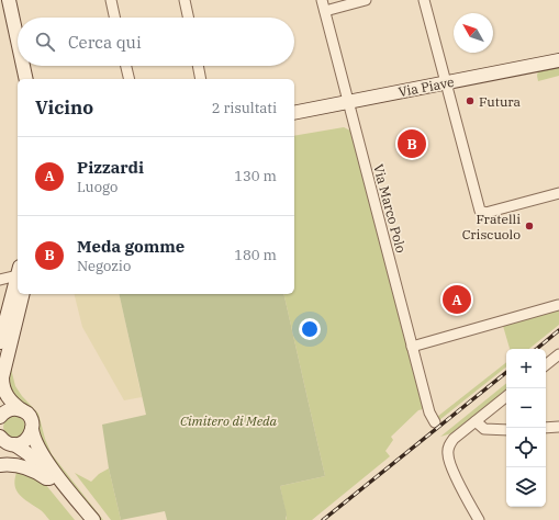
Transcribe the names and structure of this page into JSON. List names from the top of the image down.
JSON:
{
  "streets": {
    "street": ["Via Piave", "Via Marco Polo"]
  },
  "crossings": [
    ["Via Piave", "Via Marco Polo"]
  ],
  "parks": ["Cimitero di Meda"],
  "places": ["Futura", "Fratelli Criscuolo"],
  "north": "top left",
  "page": {
    "search": "Cerca qui",
    "heading": ["Vicino", "2 risultati"],
    "pins": ["B", "A"],
    "list": [
      {
        "mark": "A",
        "name": "Pizzardi",
        "note": "Luogo",
        "value": "130 m"
      },
      {
        "mark": "B",
        "name": "Meda gomme",
        "note": "Negozio",
        "value": "180 m"
      }
    ],
    "map_buttons": ["+", "−"]
  }
}
